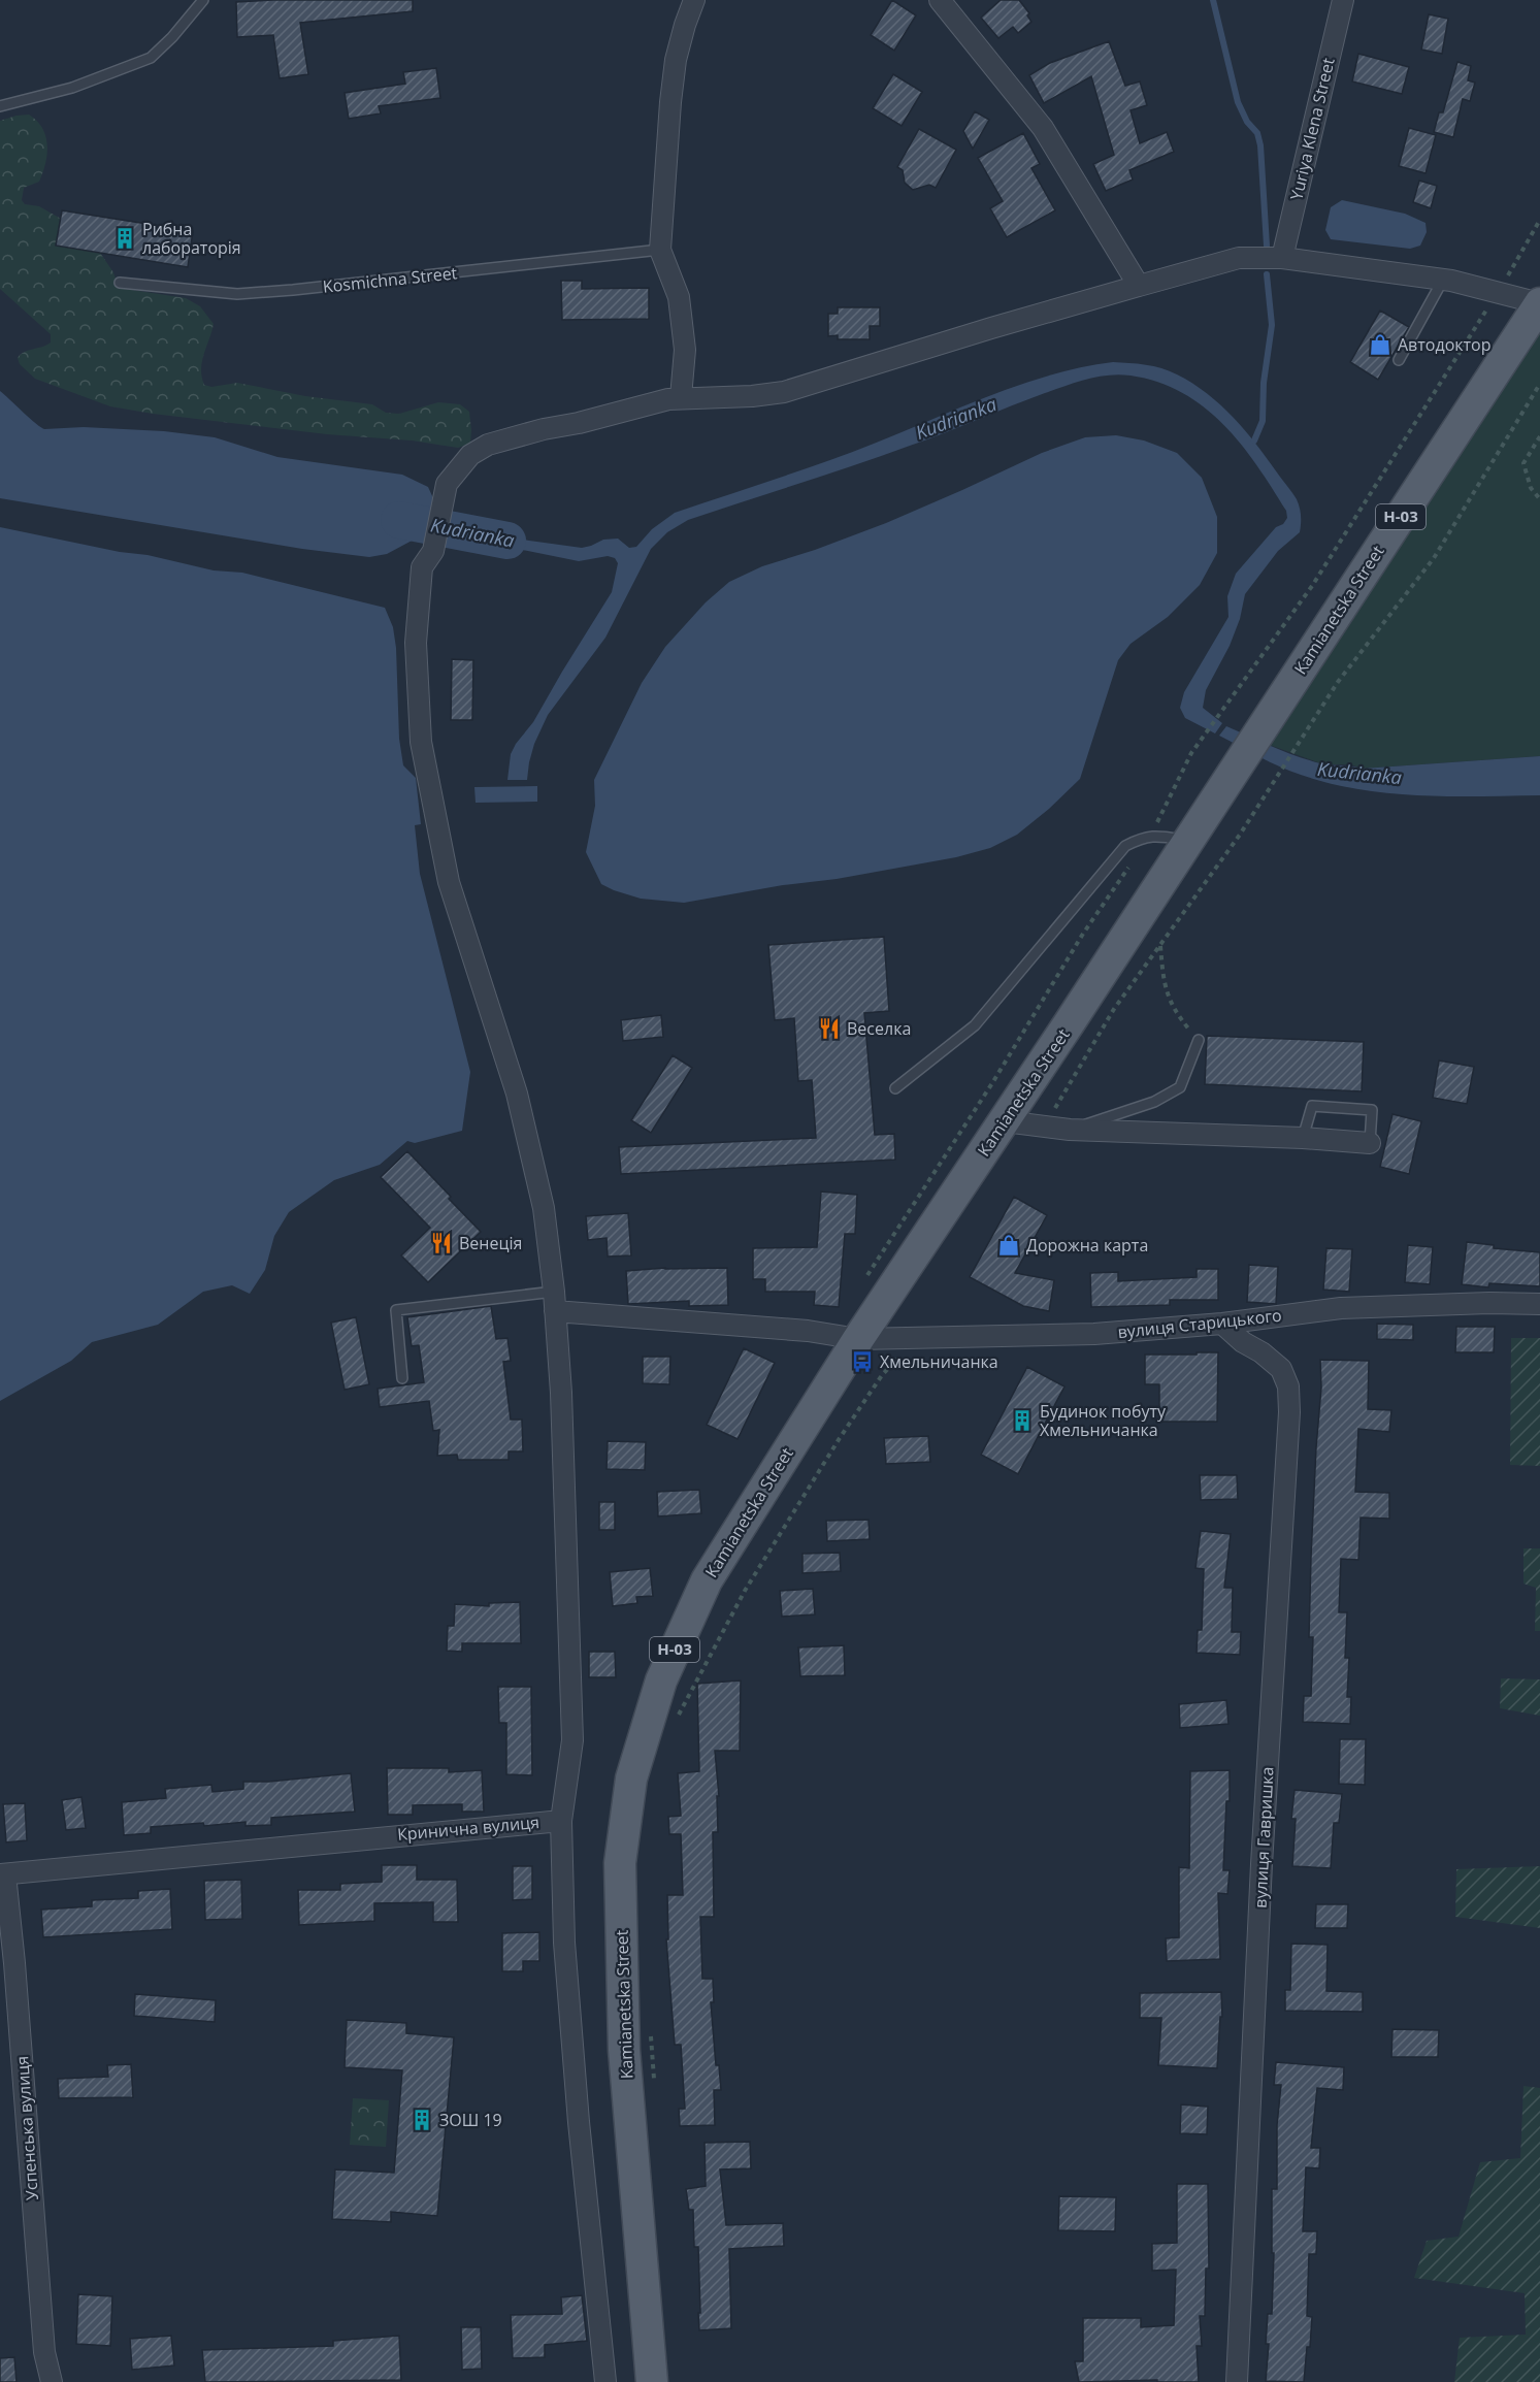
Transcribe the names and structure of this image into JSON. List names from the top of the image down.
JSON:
{
  "streets": {
    "main road": ["Н-03", "Kamianetska Street"],
    "street": [
      "Yuriya Klena Street",
      "вулиця Старицького",
      "Кринична вулиця",
      "вулиця Гавришка",
      "Успенська вулиця"
    ],
    "lane": ["Kosmichna Street"]
  },
  "crossings": [
    ["Kamianetska Street", "вулиця Старицького"],
    ["вулиця Старицького", "вулиця Гавришка"],
    ["Кринична вулиця", "Успенська вулиця"]
  ],
  "water": ["Kudrianka"],
  "places": {
    "building": ["Рибна лабораторія", "Будинок побуту Хмельничанка", "ЗОШ 19"],
    "shop": ["Автодоктор", "Дорожна карта"],
    "restaurant": ["Веселка", "Венеція"],
    "bus stop": ["Хмельничанка"]
  }
}
